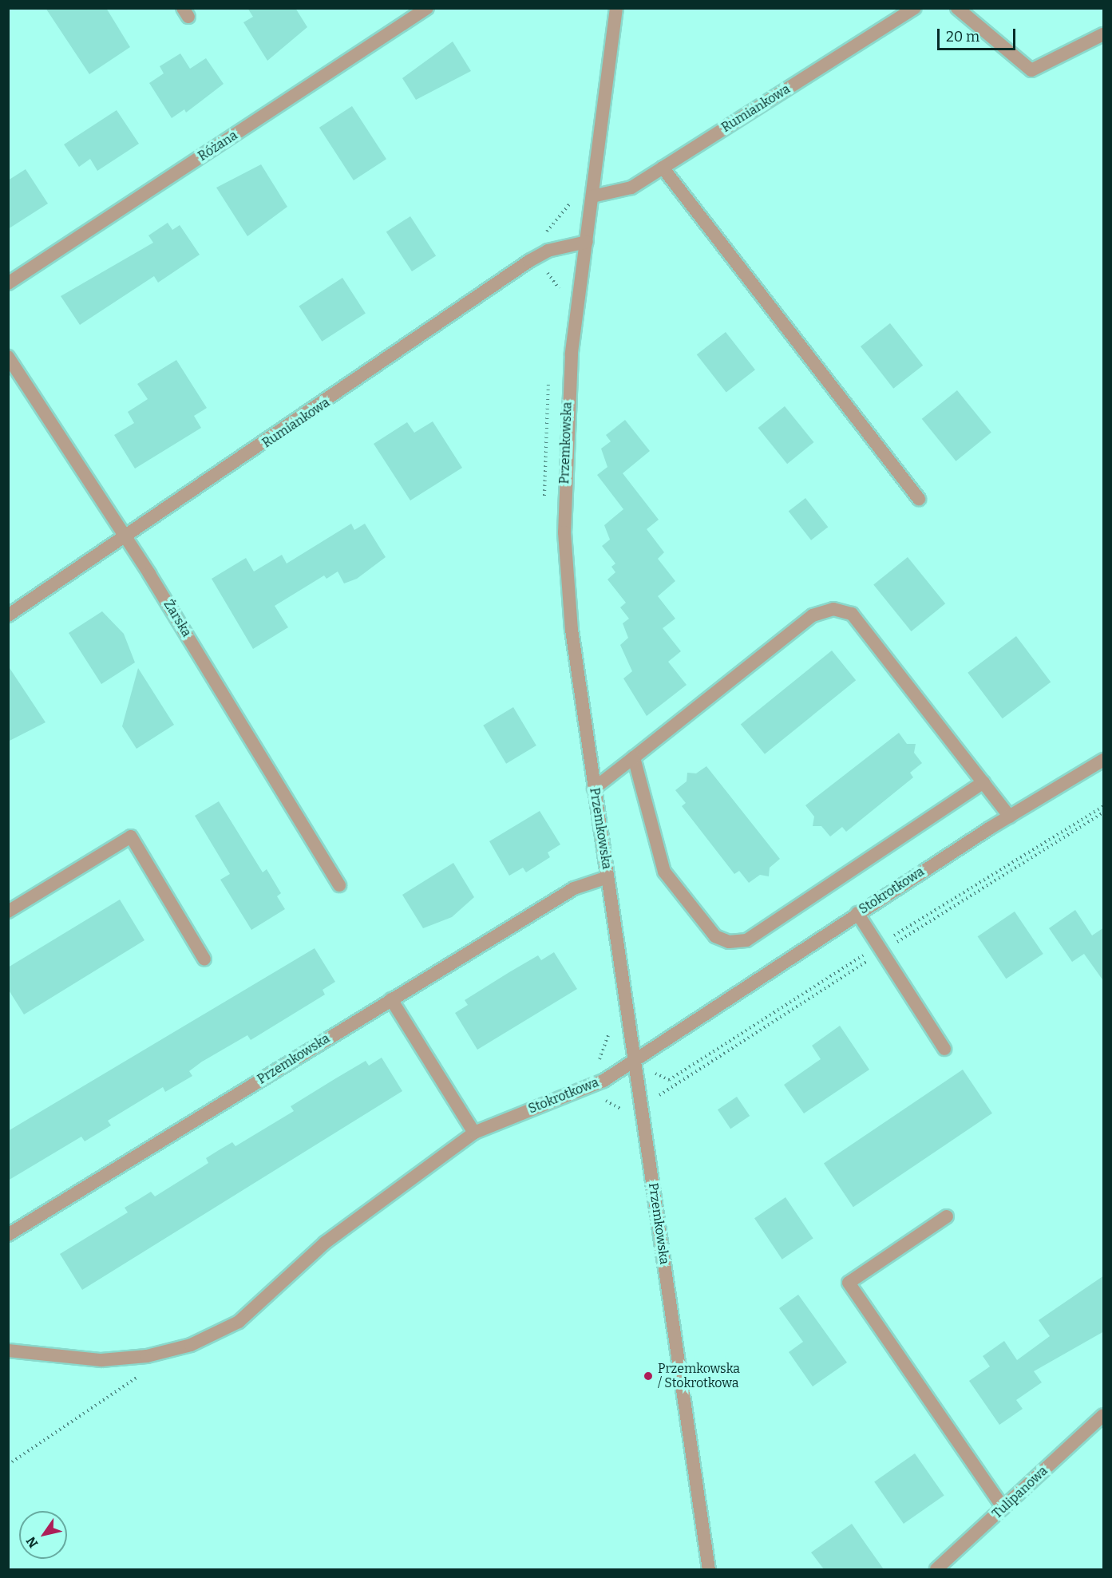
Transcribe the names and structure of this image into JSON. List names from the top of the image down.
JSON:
{
  "streets": {
    "street": [
      "Rumiankowa",
      "Różana",
      "Przemkowska",
      "Żarska",
      "Stokrotkowa",
      "Tulipanowa"
    ]
  },
  "crossings": [
    ["Rumiankowa", "Przemkowska"],
    ["Rumiankowa", "Żarska"],
    ["Przemkowska", "Stokrotkowa"]
  ],
  "places": ["Przemkowska / Stokrotkowa"],
  "scale_bar": "20 m",
  "north": "bottom left"
}
